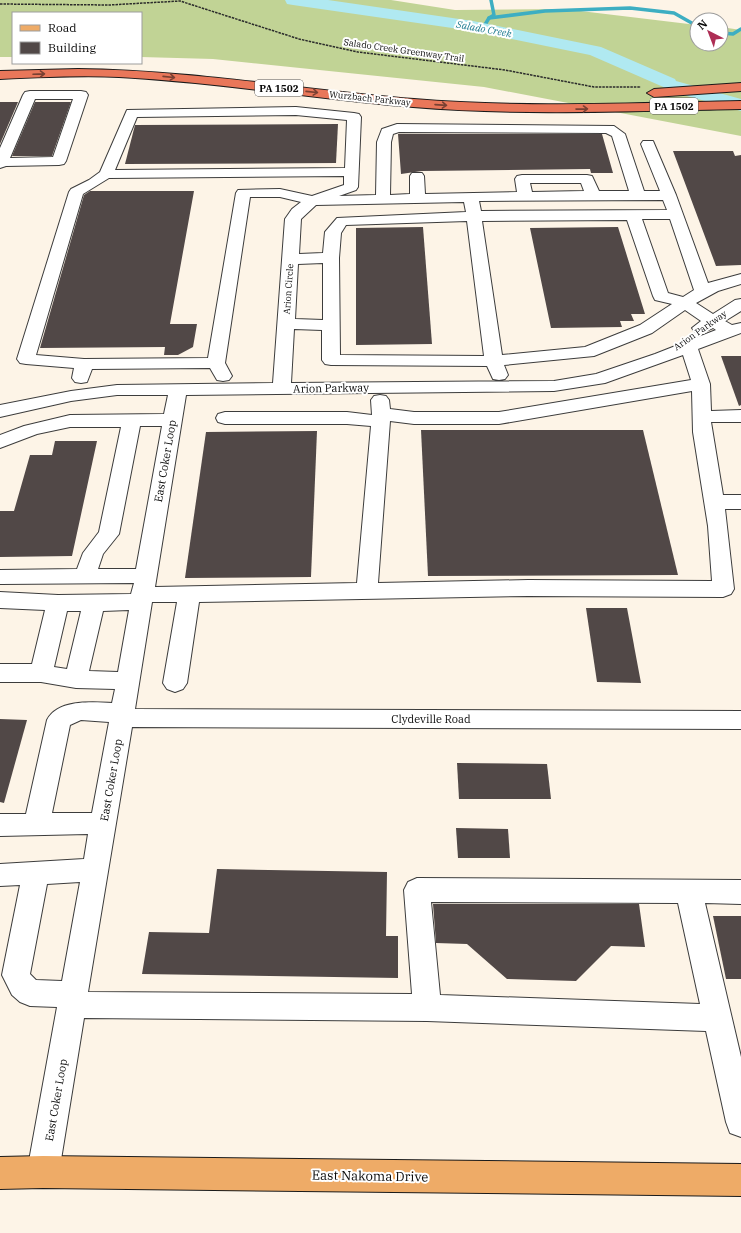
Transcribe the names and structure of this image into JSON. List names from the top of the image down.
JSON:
{
  "streets": {
    "highway": ["PA 1502", "Wurzbach Parkway"],
    "main road": ["East Nakoma Drive"],
    "street": [
      "Arion Circle",
      "Arion Parkway",
      "East Coker Loop",
      "Clydeville Road"
    ],
    "path": ["Salado Creek Greenway Trail"]
  },
  "crossings": [
    ["Arion Circle", "Arion Parkway"],
    ["Arion Parkway", "East Coker Loop"],
    ["East Coker Loop", "Clydeville Road"],
    ["East Coker Loop", "East Nakoma Drive"]
  ],
  "water": ["Salado Creek"],
  "legend": ["Road", "Building"],
  "north": "top left"
}
